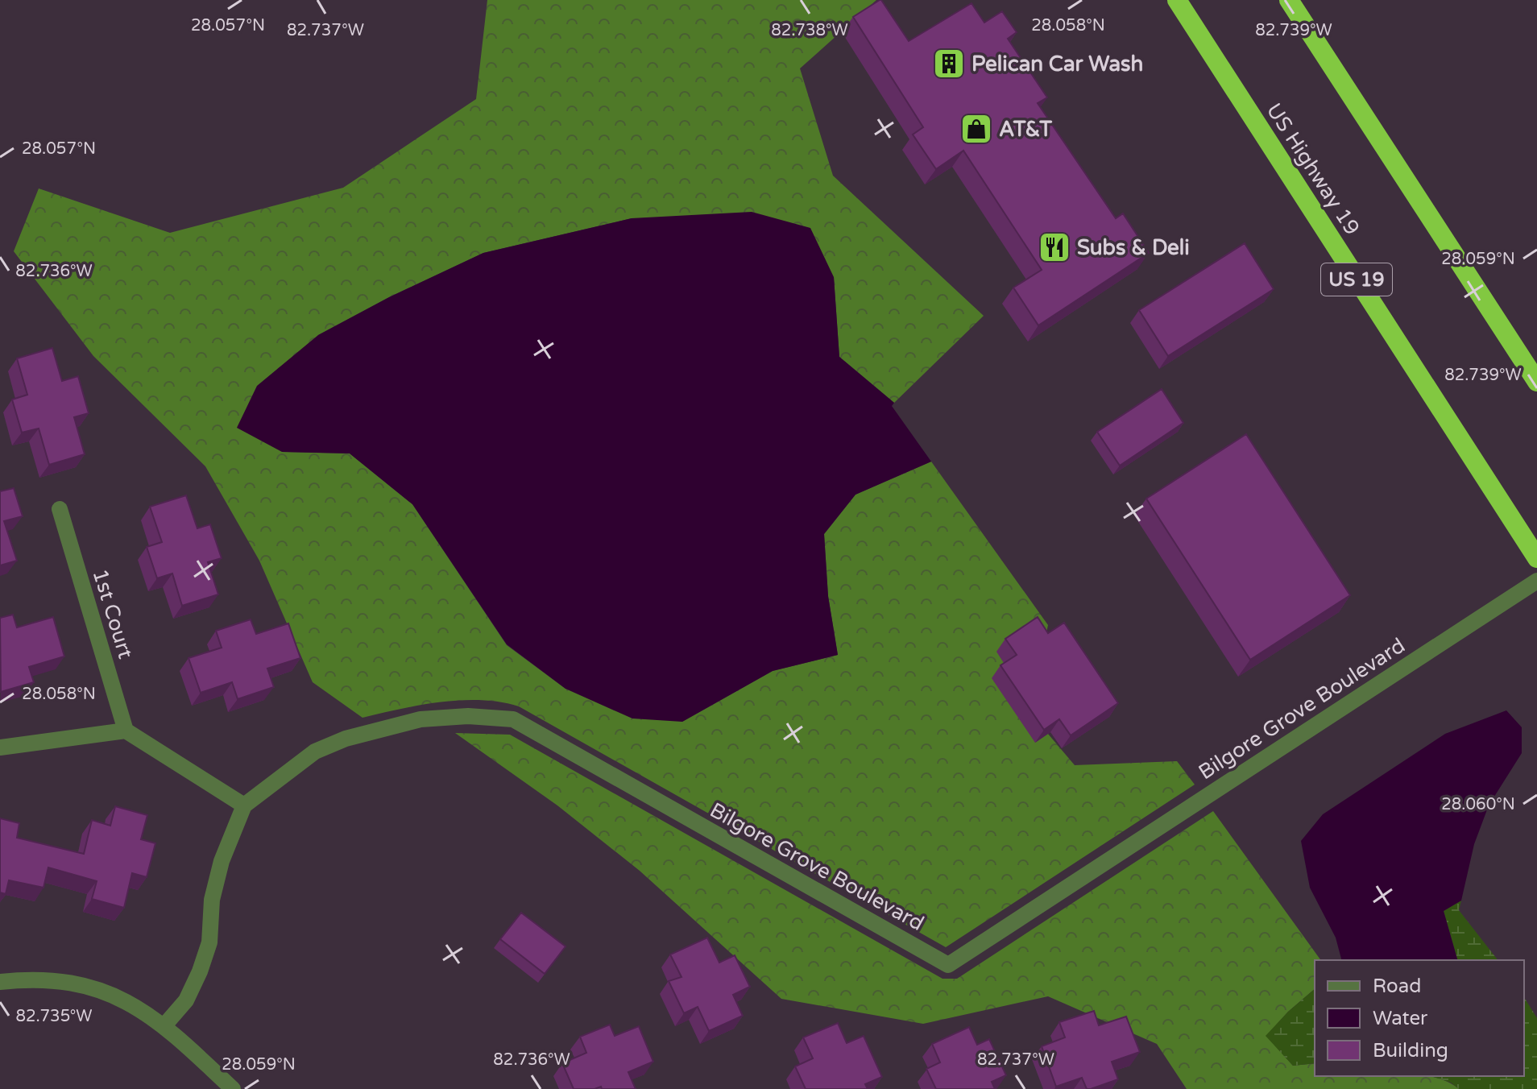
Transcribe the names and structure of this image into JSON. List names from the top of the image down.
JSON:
{
  "streets": {
    "highway": ["US Highway 19", "US 19"],
    "street": ["1st Court", "Bilgore Grove Boulevard"]
  },
  "places": {
    "building": ["Pelican Car Wash"],
    "shop": ["AT&T"],
    "restaurant": ["Subs & Deli"]
  },
  "legend": ["Road", "Water", "Building"],
  "coordinates": [
    "28.058°N",
    "28.057°N",
    "82.737°W",
    "82.738°W",
    "82.739°W",
    "28.059°N",
    "82.736°W",
    "28.060°N",
    "82.735°W"
  ]
}
